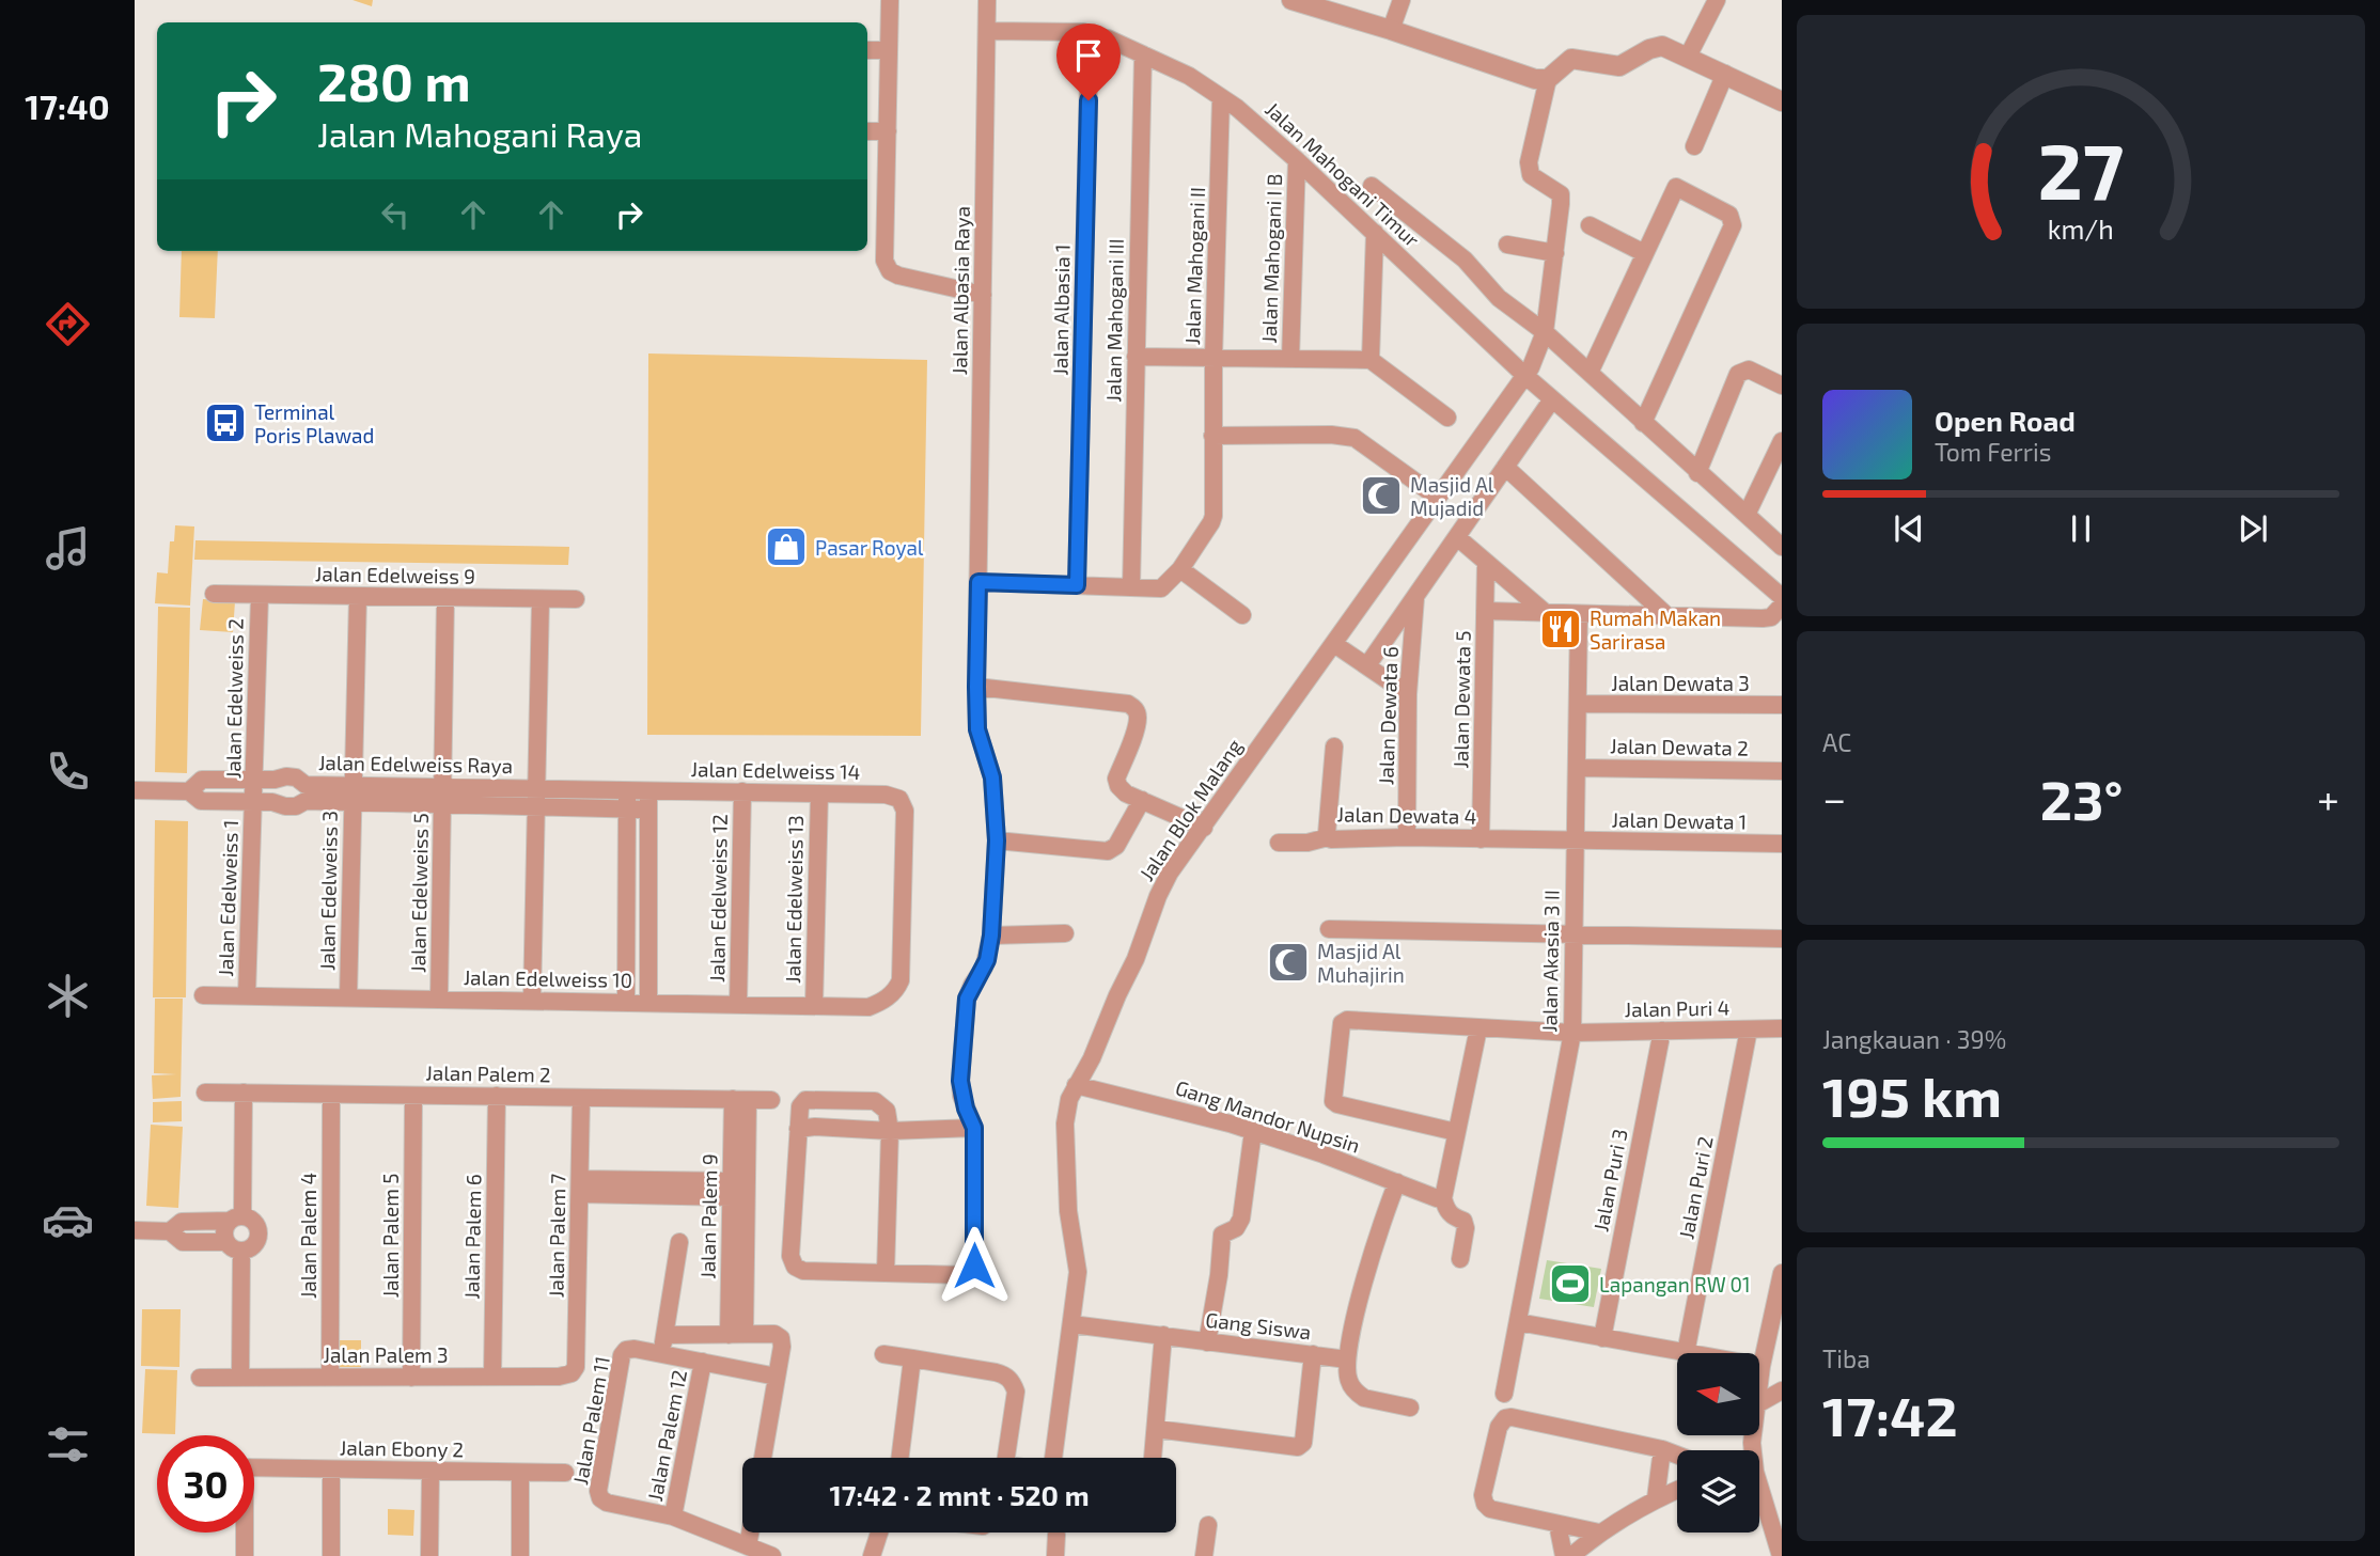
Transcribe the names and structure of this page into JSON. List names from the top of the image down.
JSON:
{
  "streets": {
    "street": [
      "Jalan Mahogani Timur",
      "Jalan Mahogani I B",
      "Jalan Mahogani II",
      "Jalan Albasia Raya",
      "Jalan Albasia 1",
      "Jalan Mahogani III",
      "Jalan Edelweiss 9",
      "Jalan Dewata 3",
      "Jalan Edelweiss 2",
      "Jalan Dewata 5",
      "Jalan Dewata 6",
      "Jalan Dewata 2",
      "Jalan Edelweiss Raya",
      "Jalan Edelweiss 14",
      "Jalan Blok Malang",
      "Jalan Dewata 4",
      "Jalan Dewata 1",
      "Jalan Edelweiss 3",
      "Jalan Edelweiss 5",
      "Jalan Edelweiss 1",
      "Jalan Edelweiss 12",
      "Jalan Edelweiss 13",
      "Jalan Akasia 3 II",
      "Jalan Edelweiss 10",
      "Jalan Puri 4",
      "Jalan Palem 2",
      "Gang Mandor Nupsin",
      "Jalan Puri 3",
      "Jalan Puri 2",
      "Jalan Palem 9",
      "Jalan Palem 4",
      "Jalan Palem 5",
      "Jalan Palem 7",
      "Jalan Palem 6",
      "Gang Siswa",
      "Jalan Palem 3",
      "Jalan Palem 11",
      "Jalan Palem 12",
      "Jalan Ebony 2"
    ]
  },
  "crossings": [
    ["Jalan Mahogani Timur", "Jalan Mahogani I B"],
    ["Jalan Mahogani Timur", "Jalan Mahogani II"],
    ["Jalan Mahogani Timur", "Jalan Mahogani III"],
    ["Jalan Mahogani Timur", "Jalan Blok Malang"],
    ["Jalan Albasia Raya", "Jalan Albasia 1"],
    ["Jalan Edelweiss 9", "Jalan Edelweiss 2"],
    ["Jalan Edelweiss 9", "Jalan Edelweiss 3"],
    ["Jalan Edelweiss 9", "Jalan Edelweiss 5"],
    ["Jalan Dewata 3", "Jalan Akasia 3 II"],
    ["Jalan Edelweiss 2", "Jalan Edelweiss Raya"],
    ["Jalan Edelweiss 2", "Jalan Edelweiss 1"],
    ["Jalan Dewata 5", "Jalan Dewata 4"],
    ["Jalan Dewata 6", "Jalan Dewata 4"],
    ["Jalan Dewata 2", "Jalan Akasia 3 II"],
    ["Jalan Edelweiss Raya", "Jalan Edelweiss 14"],
    ["Jalan Edelweiss Raya", "Jalan Edelweiss 3"],
    ["Jalan Edelweiss Raya", "Jalan Edelweiss 5"],
    ["Jalan Edelweiss Raya", "Jalan Edelweiss 1"],
    ["Jalan Edelweiss 14", "Jalan Edelweiss 12"],
    ["Jalan Edelweiss 14", "Jalan Edelweiss 13"],
    ["Jalan Edelweiss 14", "Jalan Edelweiss 10"],
    ["Jalan Blok Malang", "Gang Mandor Nupsin"],
    ["Jalan Blok Malang", "Gang Siswa"],
    ["Jalan Dewata 4", "Jalan Dewata 1"],
    ["Jalan Dewata 4", "Jalan Akasia 3 II"],
    ["Jalan Dewata 1", "Jalan Akasia 3 II"],
    ["Jalan Edelweiss 3", "Jalan Edelweiss 10"],
    ["Jalan Edelweiss 5", "Jalan Edelweiss 10"],
    ["Jalan Edelweiss 1", "Jalan Edelweiss 10"],
    ["Jalan Edelweiss 12", "Jalan Edelweiss 10"],
    ["Jalan Edelweiss 13", "Jalan Edelweiss 10"],
    ["Jalan Akasia 3 II", "Jalan Puri 4"],
    ["Jalan Puri 4", "Jalan Puri 3"],
    ["Jalan Puri 4", "Jalan Puri 2"],
    ["Jalan Palem 2", "Jalan Palem 9"],
    ["Jalan Palem 2", "Jalan Palem 4"],
    ["Jalan Palem 2", "Jalan Palem 5"],
    ["Jalan Palem 2", "Jalan Palem 7"],
    ["Jalan Palem 2", "Jalan Palem 6"],
    ["Jalan Palem 4", "Jalan Palem 3"],
    ["Jalan Palem 5", "Jalan Palem 3"],
    ["Jalan Palem 7", "Jalan Palem 3"],
    ["Jalan Palem 6", "Jalan Palem 3"],
    ["Jalan Palem 11", "Jalan Palem 12"]
  ],
  "places": {
    "bus stop": ["Terminal Poris Plawad"],
    "mosque": ["Masjid Al Mujadid", "Masjid Al Muhajirin"],
    "shop": ["Pasar Royal"],
    "restaurant": ["Rumah Makan Sarirasa"],
    "sports": ["Lapangan RW 01"]
  },
  "north": "left",
  "page": {
    "tabs": "17:40",
    "turn": ["280 m", "Jalan Mahogani Raya"],
    "song": ["Open Road", "Tom Ferris"],
    "tile": [
      "AC",
      ["Jangkauan · 39%", "195 km"],
      ["Tiba", "17:42"]
    ],
    "heat": ["−", "23°", "+"],
    "limit": "30",
    "trip": "17:42 · 2 mnt · 520 m",
    "gauge": ["27", "km/h"]
  }
}
